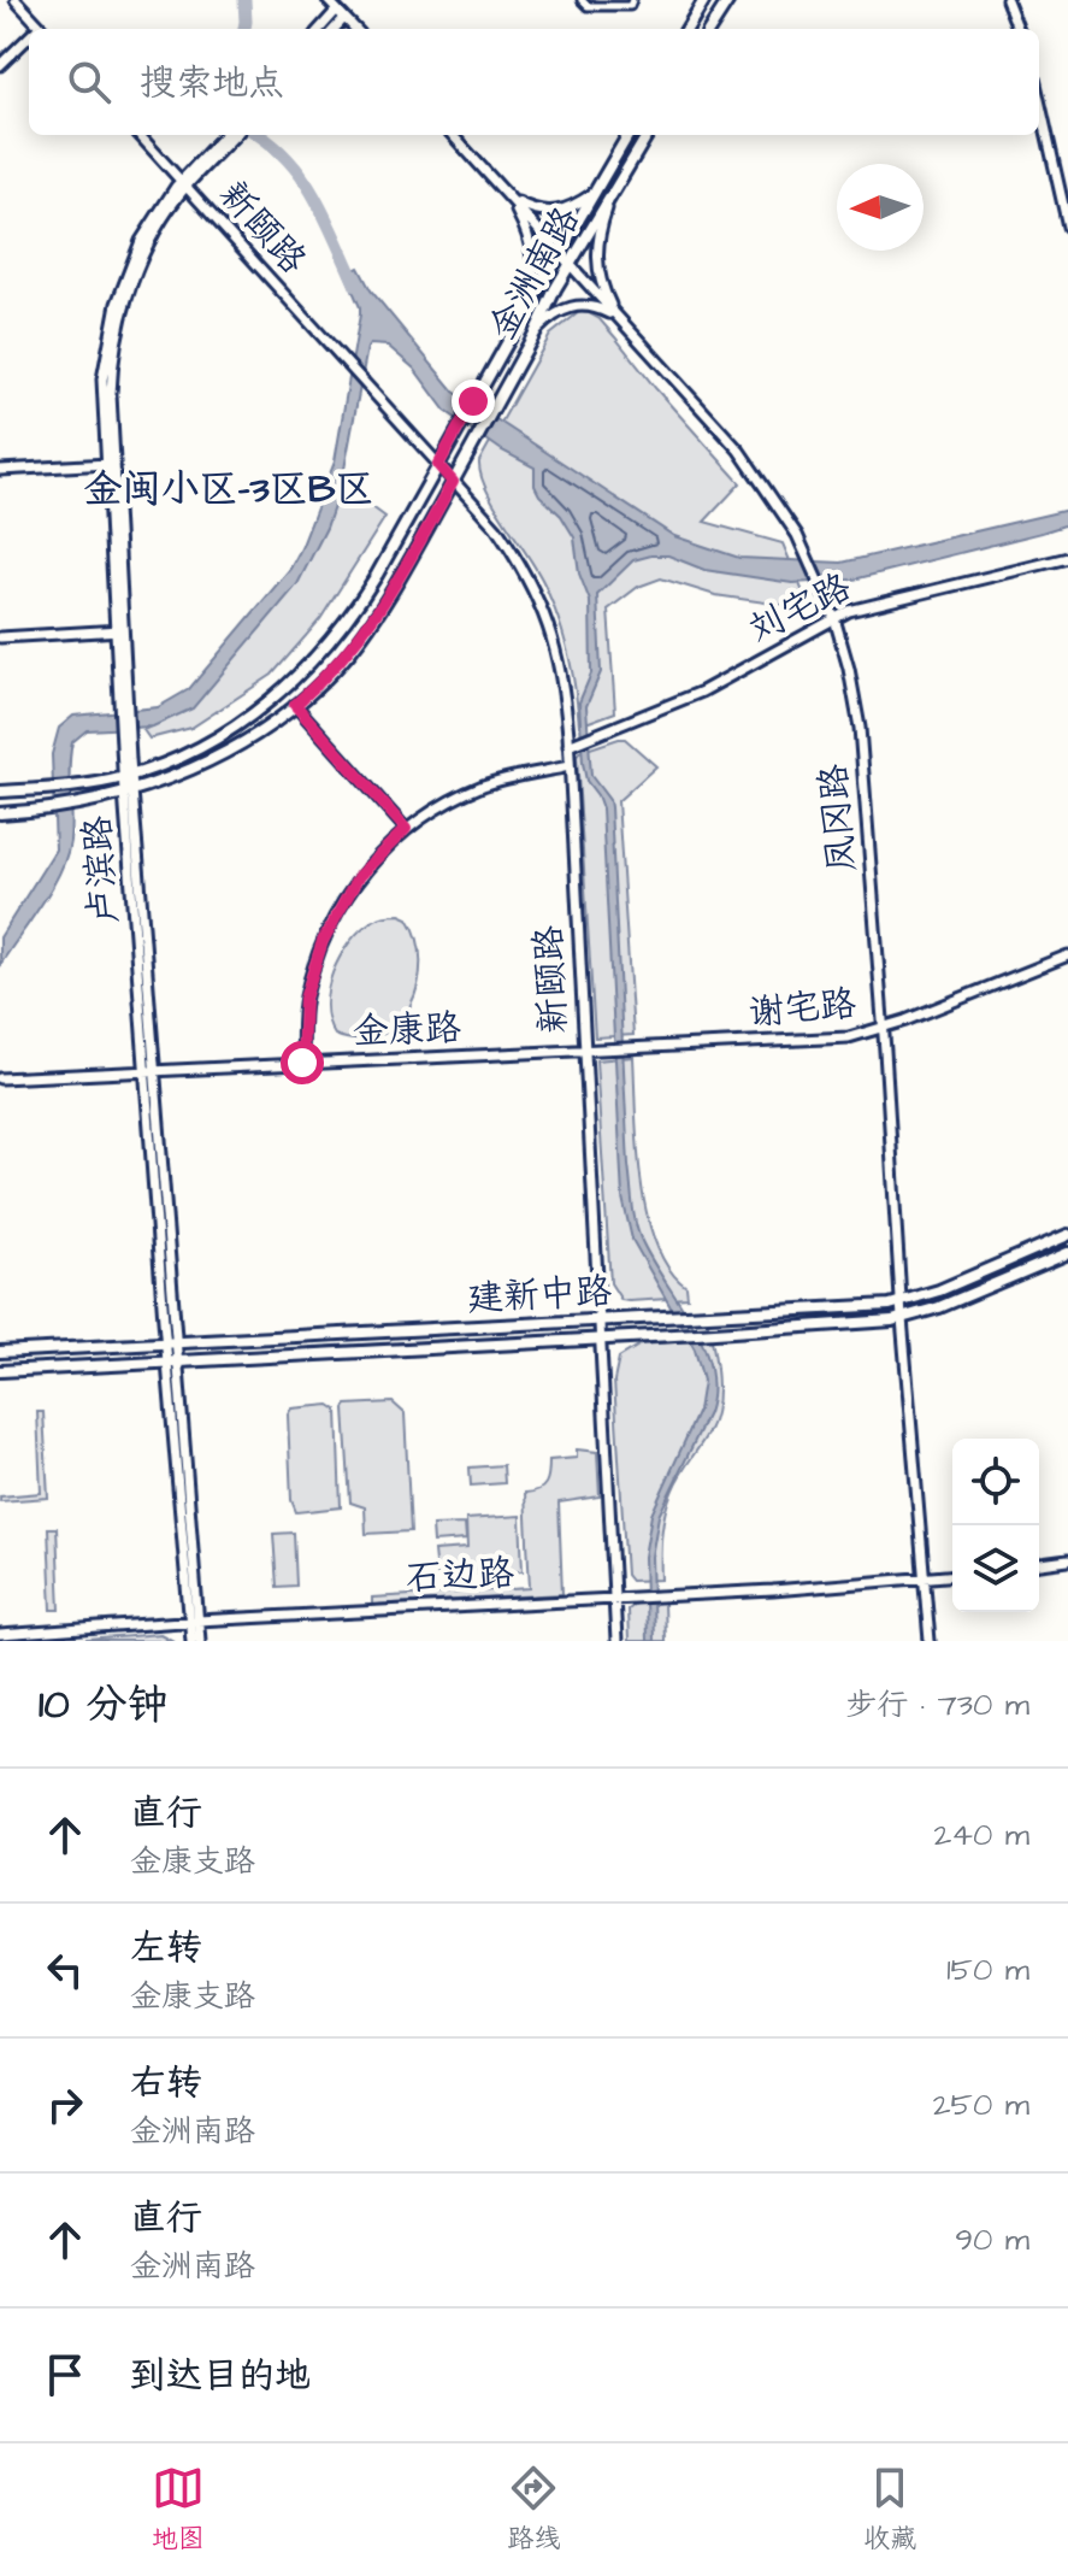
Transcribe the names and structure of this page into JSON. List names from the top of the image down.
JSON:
{
  "streets": {
    "main road": ["金洲南路", "建新中路"],
    "street": [
      "新颐路",
      "刘宅路",
      "凤冈路",
      "卢滨路",
      "谢宅路",
      "金康路",
      "石边路"
    ]
  },
  "crossings": [
    ["新颐路", "金洲南路"],
    ["新颐路", "刘宅路"],
    ["新颐路", "谢宅路"],
    ["新颐路", "金康路"],
    ["新颐路", "建新中路"],
    ["新颐路", "石边路"],
    ["金洲南路", "凤冈路"],
    ["金洲南路", "卢滨路"],
    ["刘宅路", "凤冈路"],
    ["凤冈路", "谢宅路"],
    ["凤冈路", "建新中路"],
    ["凤冈路", "石边路"],
    ["卢滨路", "金康路"],
    ["卢滨路", "建新中路"],
    ["谢宅路", "金康路"]
  ],
  "districts": ["金闽小区-3区B区"],
  "north": "left",
  "page": {
    "search": "搜索地点",
    "heading": ["10 分钟", "步行 · 730 m"],
    "list": [
      ["直行", "金康支路", "240 m"],
      ["左转", "金康支路", "150 m"],
      ["右转", "金洲南路", "250 m"],
      ["直行", "金洲南路", "90 m"],
      "到达目的地"
    ],
    "nav": ["地图", "路线", "收藏"]
  }
}
